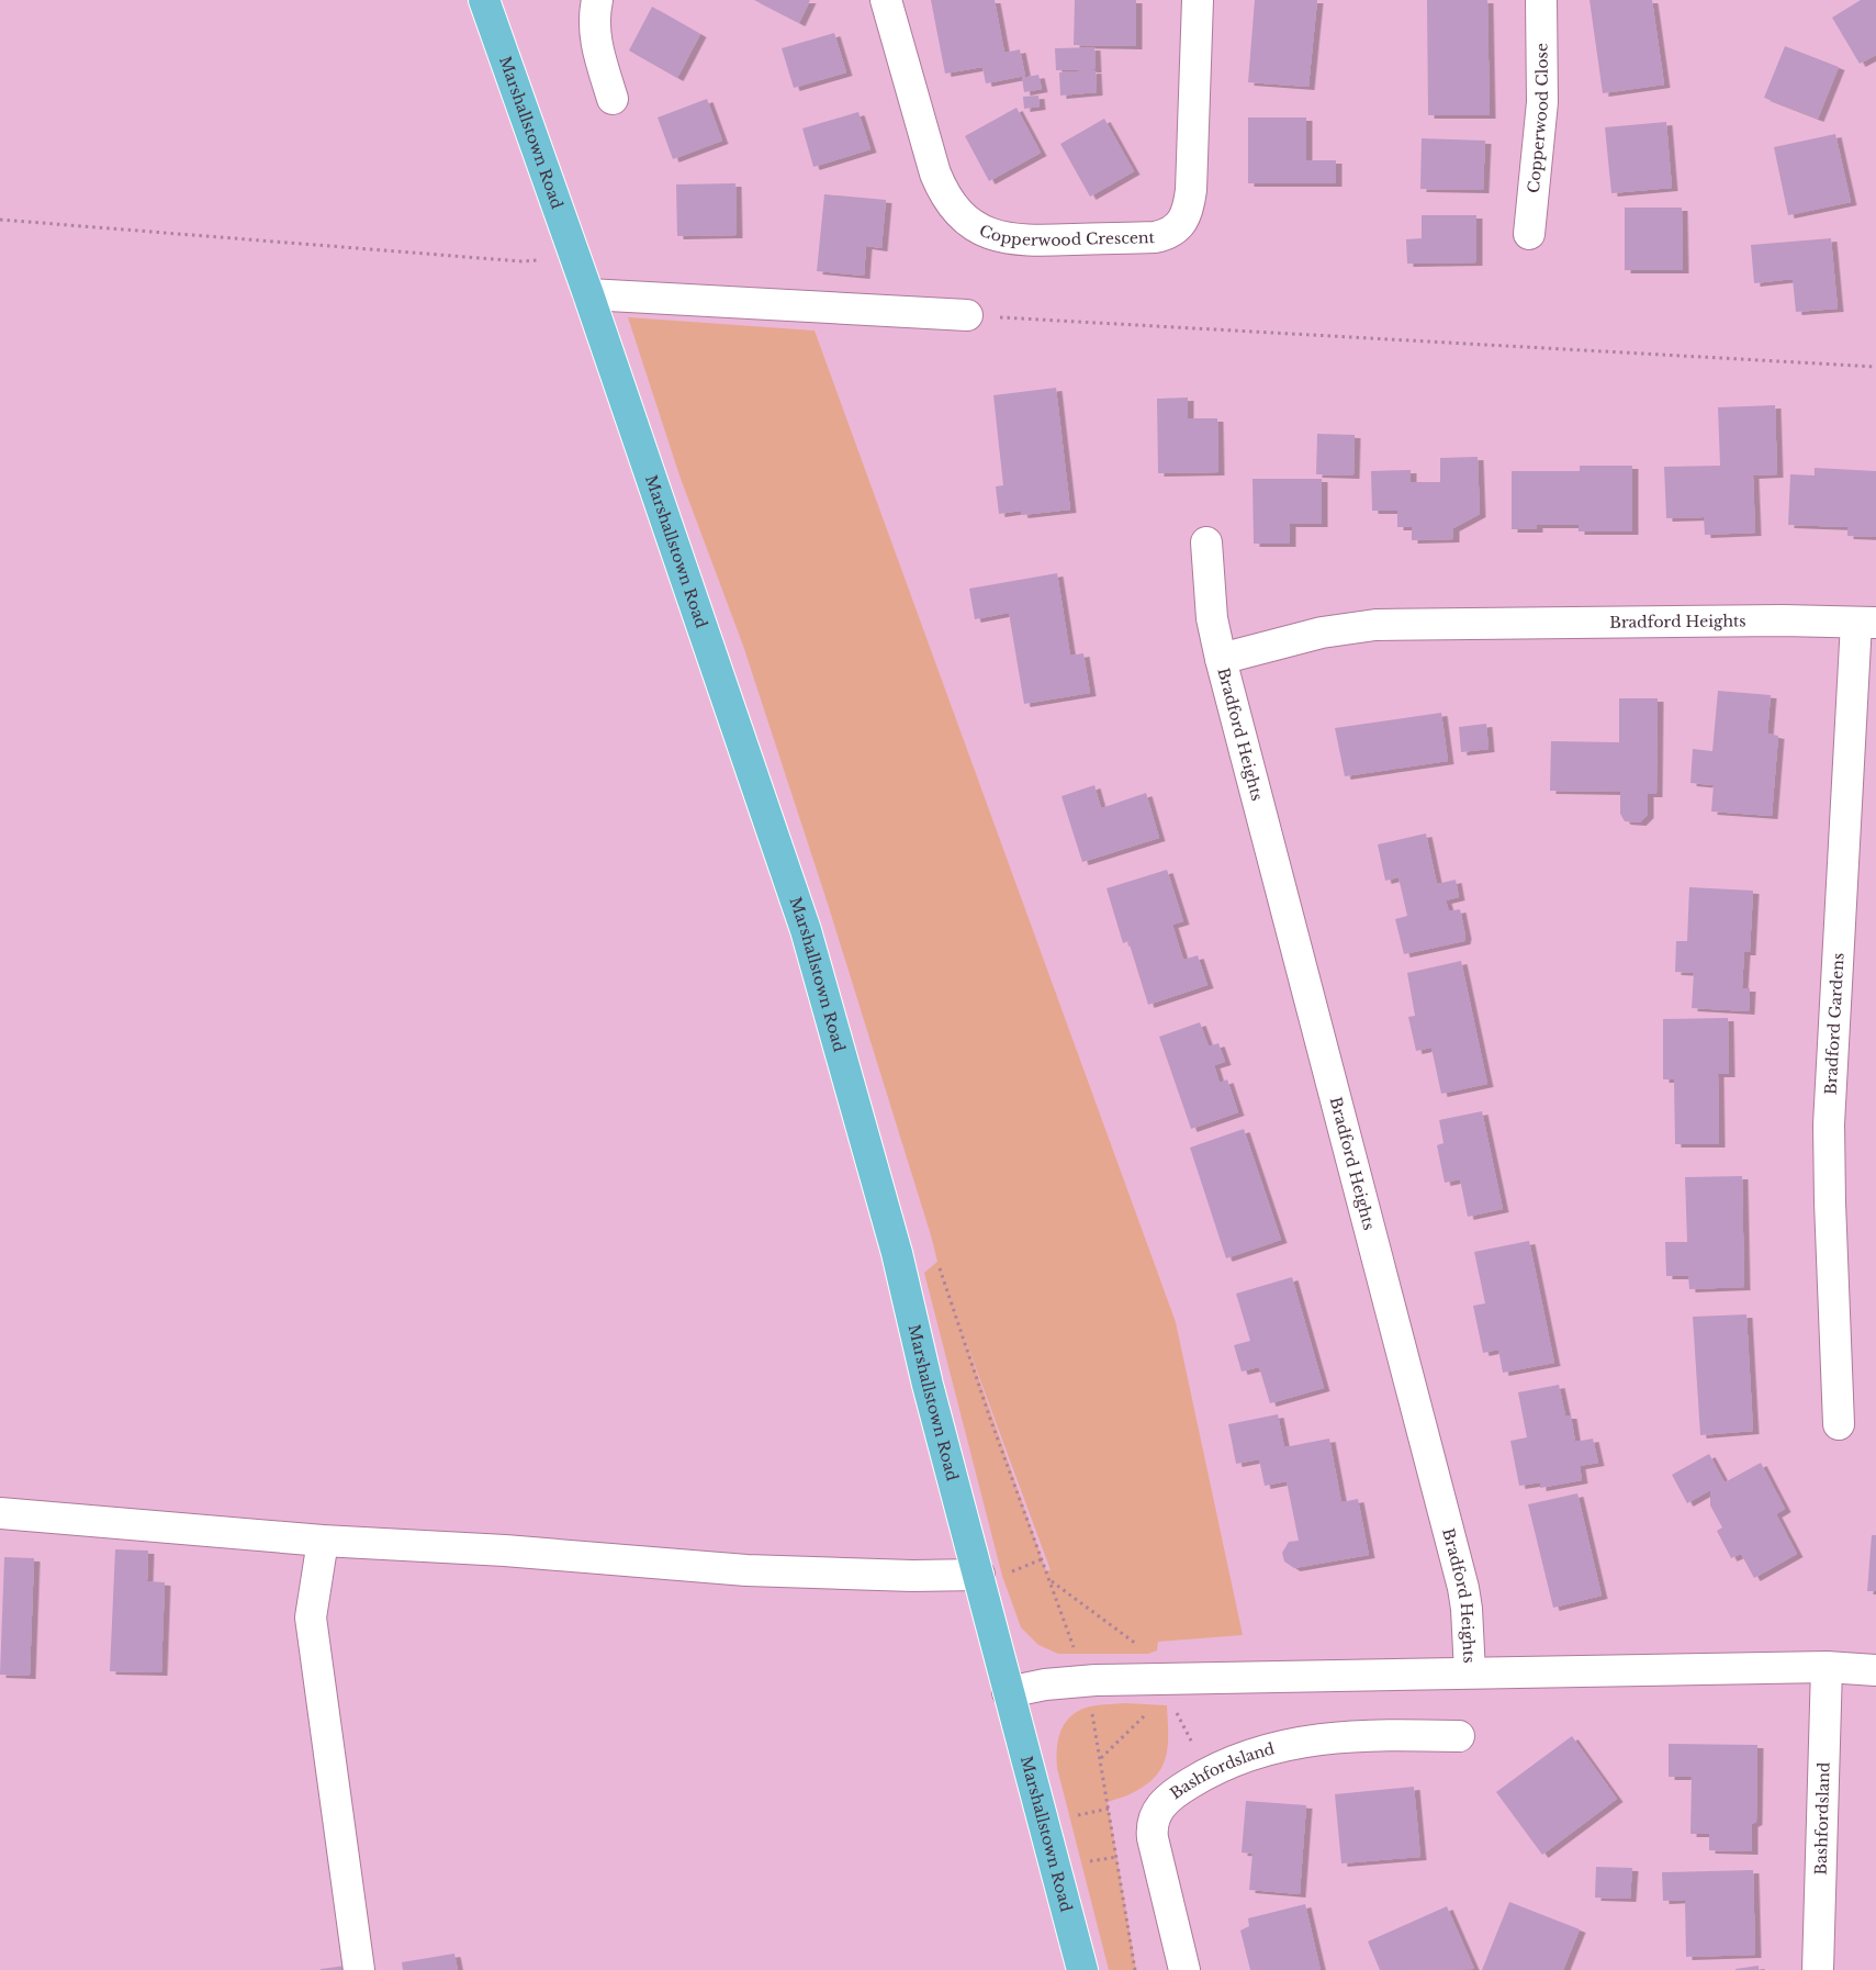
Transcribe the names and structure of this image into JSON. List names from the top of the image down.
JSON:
{
  "streets": {
    "main road": ["Marshallstown Road"],
    "street": [
      "Copperwood Close",
      "Copperwood Crescent",
      "Bradford Heights",
      "Bradford Gardens",
      "Bashfordsland"
    ]
  },
  "crossings": [
    ["Marshallstown Road", "Bradford Heights"],
    ["Bradford Heights", "Bradford Gardens"],
    ["Bradford Heights", "Bashfordsland"]
  ]
}
